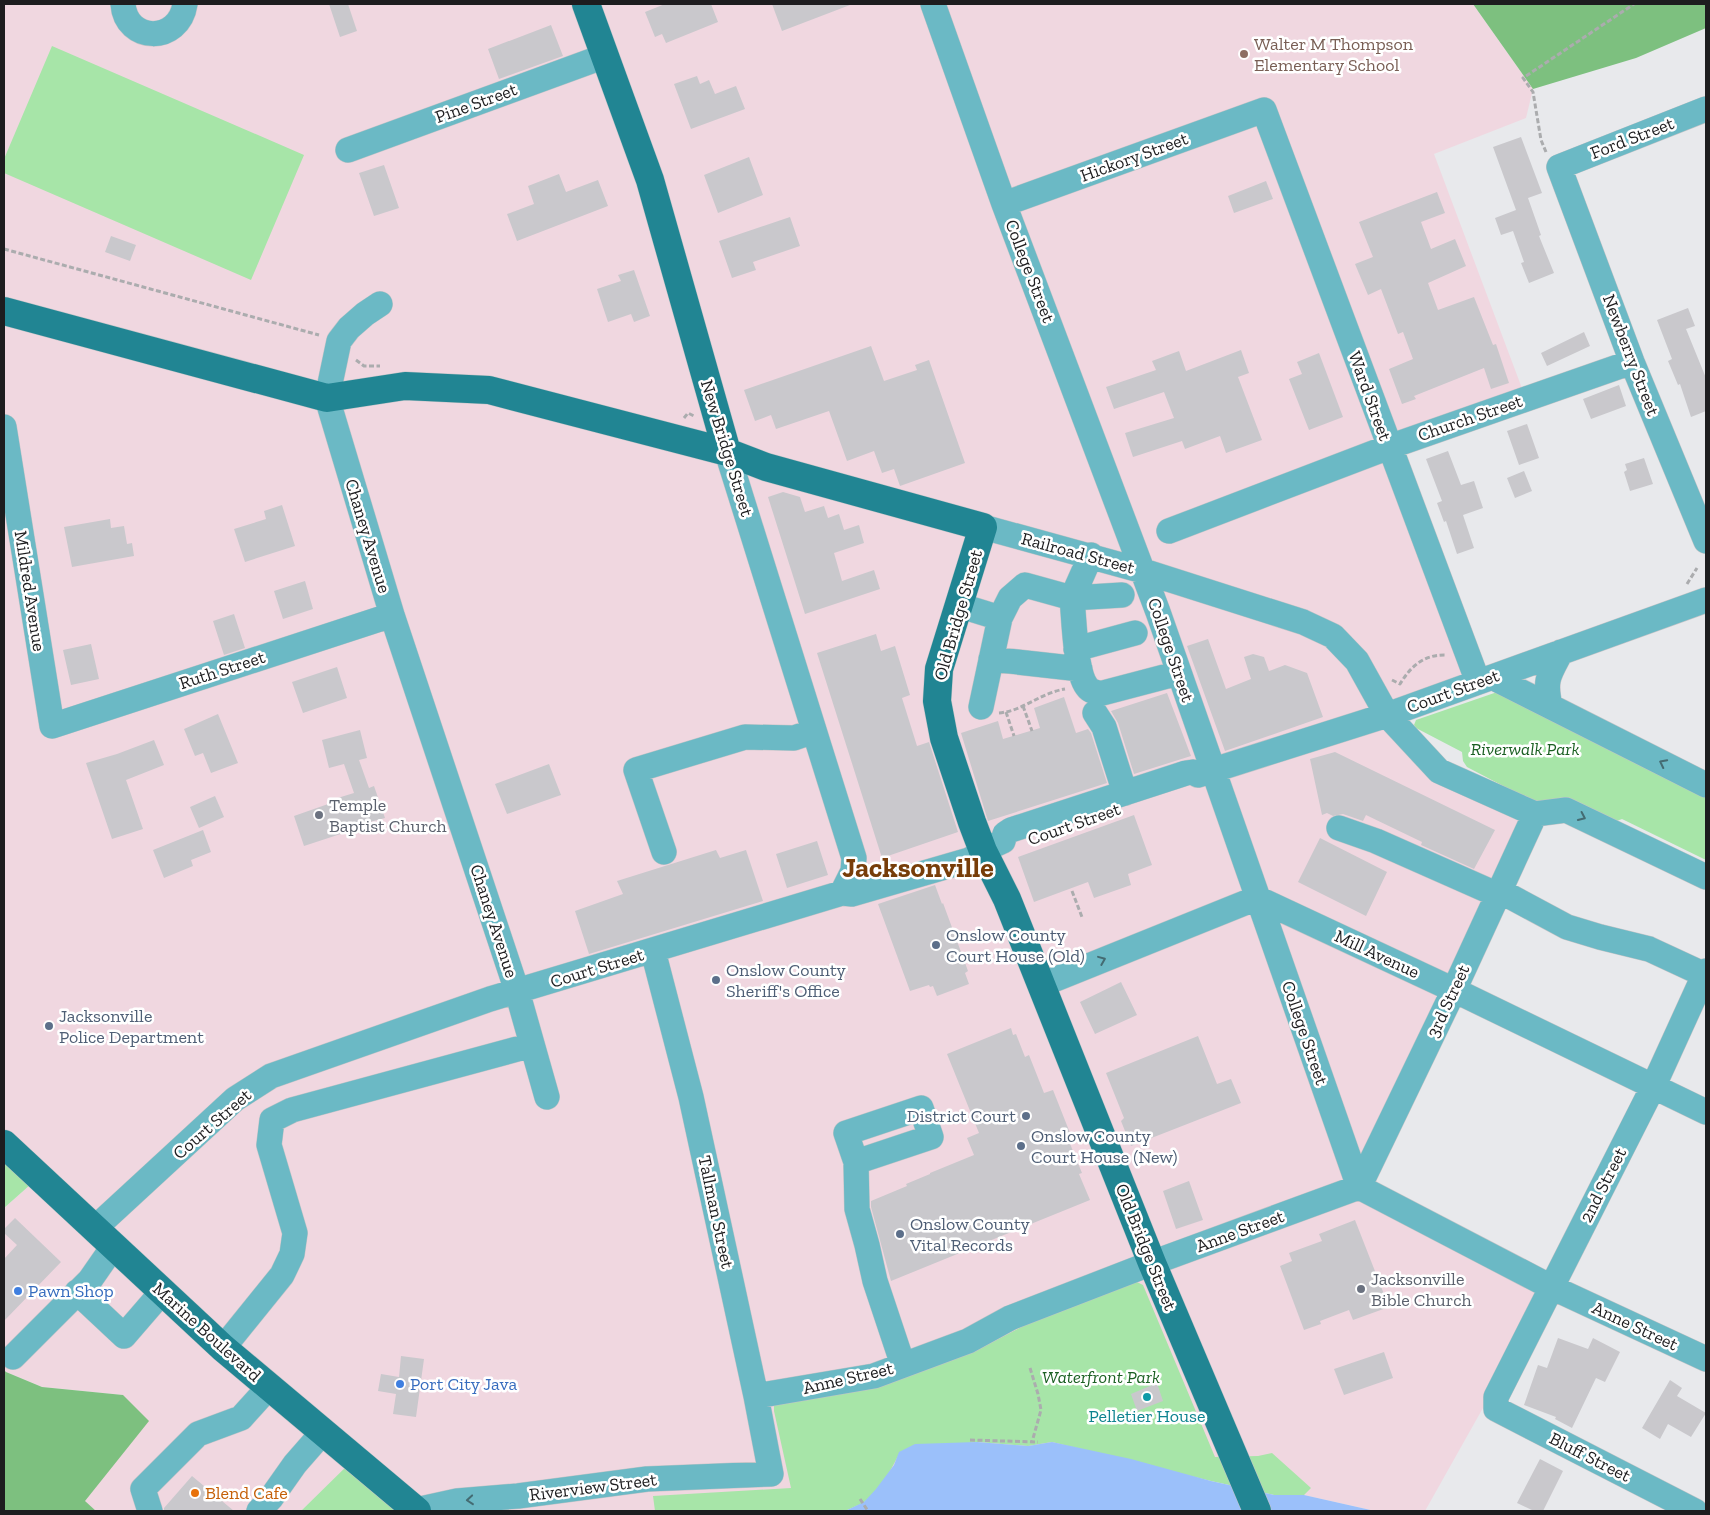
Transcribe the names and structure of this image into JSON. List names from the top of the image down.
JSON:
{
  "streets": {
    "main road": [
      "New Bridge Street",
      "Railroad Street",
      "Old Bridge Street",
      "Marine Boulevard"
    ],
    "street": [
      "Pine Street",
      "Ford Street",
      "Hickory Street",
      "College Street",
      "Newberry Street",
      "Ward Street",
      "Church Street",
      "Chaney Avenue",
      "Mildred Avenue",
      "Ruth Street",
      "Court Street",
      "Mill Avenue",
      "3rd Street",
      "2nd Street",
      "Tallman Street",
      "Anne Street",
      "Bluff Street",
      "Riverview Street"
    ]
  },
  "crossings": [
    ["Pine Street", "New Bridge Street"],
    ["Ford Street", "Newberry Street"],
    ["Hickory Street", "College Street"],
    ["Hickory Street", "Ward Street"],
    ["College Street", "Railroad Street"],
    ["College Street", "Court Street"],
    ["College Street", "Mill Avenue"],
    ["College Street", "3rd Street"],
    ["College Street", "Anne Street"],
    ["Newberry Street", "Church Street"],
    ["Ward Street", "Church Street"],
    ["Ward Street", "Court Street"],
    ["New Bridge Street", "Railroad Street"],
    ["New Bridge Street", "Court Street"],
    ["Chaney Avenue", "Railroad Street"],
    ["Chaney Avenue", "Ruth Street"],
    ["Chaney Avenue", "Court Street"],
    ["Railroad Street", "Old Bridge Street"],
    ["Railroad Street", "Court Street"],
    ["Railroad Street", "3rd Street"],
    ["Mildred Avenue", "Ruth Street"],
    ["Old Bridge Street", "Court Street"],
    ["Old Bridge Street", "Anne Street"],
    ["Court Street", "Tallman Street"],
    ["Court Street", "Marine Boulevard"],
    ["Mill Avenue", "3rd Street"],
    ["Mill Avenue", "2nd Street"],
    ["3rd Street", "Anne Street"],
    ["2nd Street", "Anne Street"],
    ["2nd Street", "Bluff Street"],
    ["Tallman Street", "Anne Street"],
    ["Tallman Street", "Riverview Street"],
    ["Marine Boulevard", "Riverview Street"]
  ],
  "districts": ["Jacksonville"],
  "parks": ["Riverwalk Park", "Waterfront Park"],
  "places": [
    "Walter M Thompson Elementary School",
    "Temple Baptist Church",
    "Onslow County Court House (Old)",
    "Onslow County Sheriff's Office",
    "Jacksonville Police Department",
    "District Court",
    "Onslow County Court House (New)",
    "Onslow County Vital Records",
    "Jacksonville Bible Church",
    "Pawn Shop",
    "Port City Java",
    "Pelletier House",
    "Blend Cafe"
  ]
}
